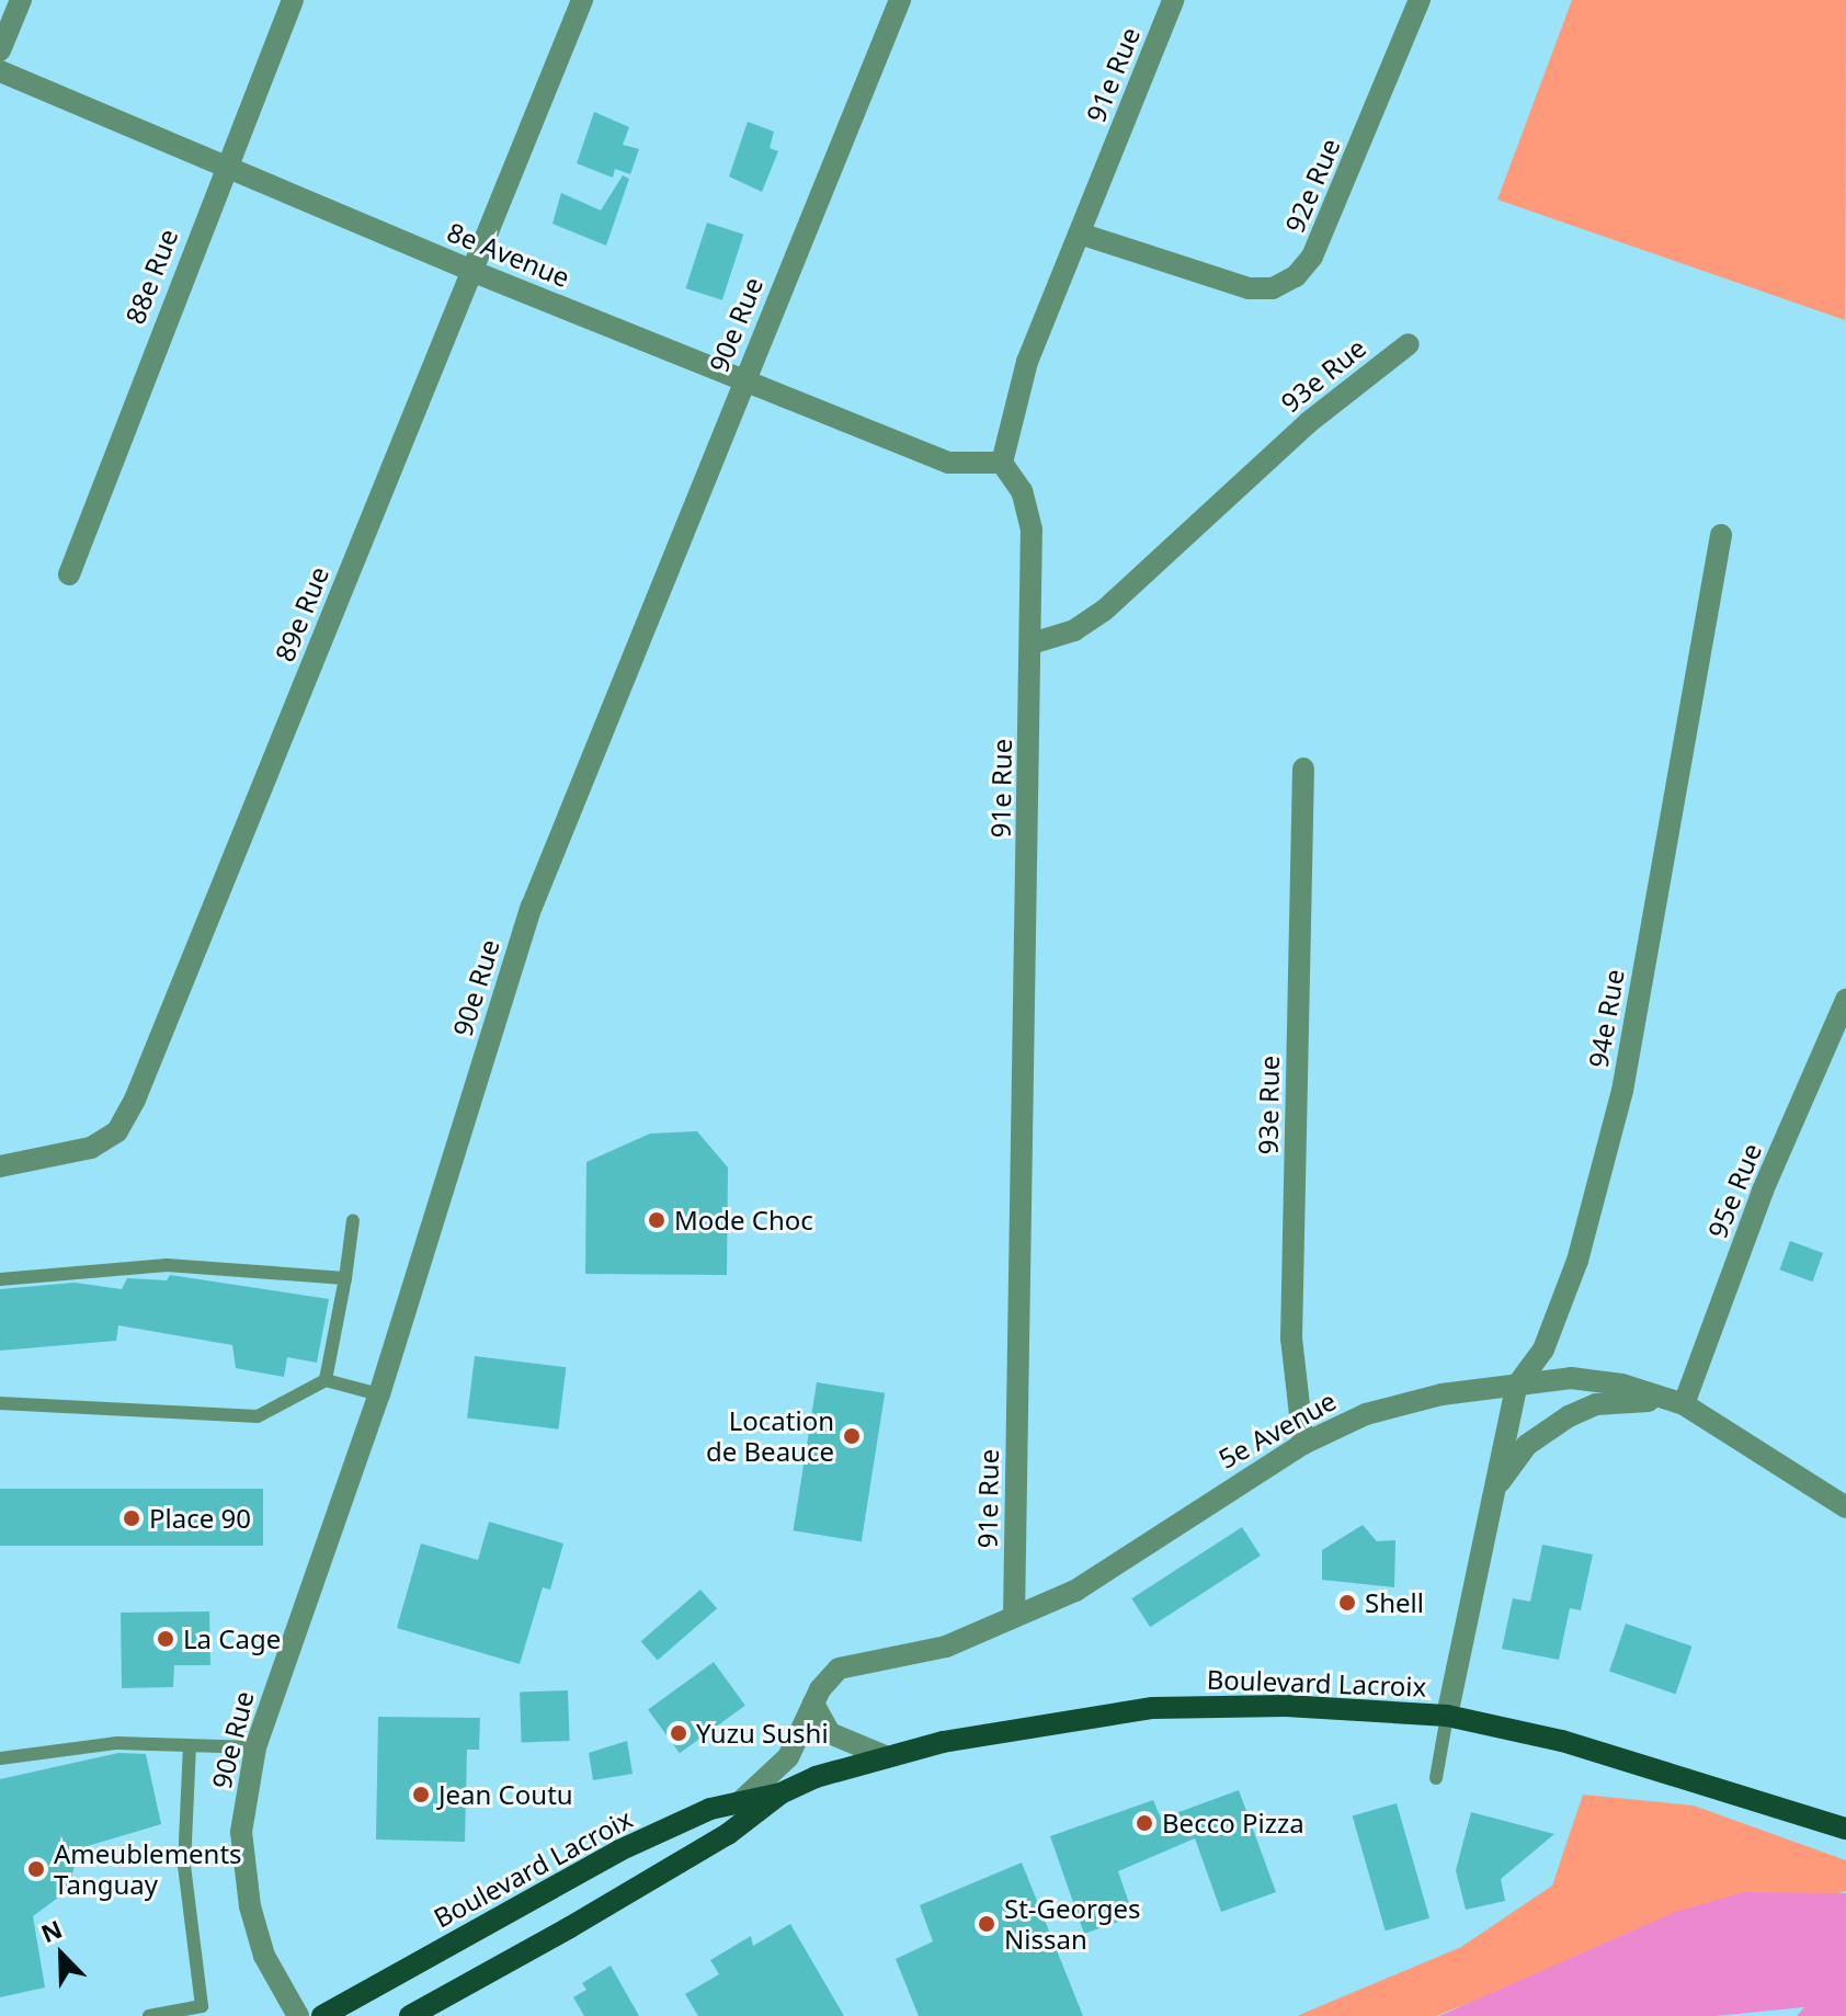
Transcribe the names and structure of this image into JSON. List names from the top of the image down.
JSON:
{
  "streets": {
    "main road": ["Boulevard Lacroix"],
    "street": [
      "91e Rue",
      "92e Rue",
      "8e Avenue",
      "88e Rue",
      "90e Rue",
      "93e Rue",
      "89e Rue",
      "94e Rue",
      "95e Rue",
      "5e Avenue"
    ]
  },
  "crossings": [
    ["91e Rue", "92e Rue"],
    ["91e Rue", "8e Avenue"],
    ["91e Rue", "93e Rue"],
    ["91e Rue", "5e Avenue"],
    ["8e Avenue", "88e Rue"],
    ["8e Avenue", "90e Rue"],
    ["8e Avenue", "89e Rue"],
    ["93e Rue", "5e Avenue"],
    ["94e Rue", "95e Rue"],
    ["94e Rue", "5e Avenue"],
    ["94e Rue", "Boulevard Lacroix"],
    ["95e Rue", "5e Avenue"],
    ["5e Avenue", "Boulevard Lacroix"]
  ],
  "places": [
    "Mode Choc",
    "Location de Beauce",
    "Place 90",
    "Shell",
    "La Cage",
    "Yuzu Sushi",
    "Jean Coutu",
    "Becco Pizza",
    "Ameublements Tanguay",
    "St-Georges Nissan"
  ],
  "north": "top left"
}
